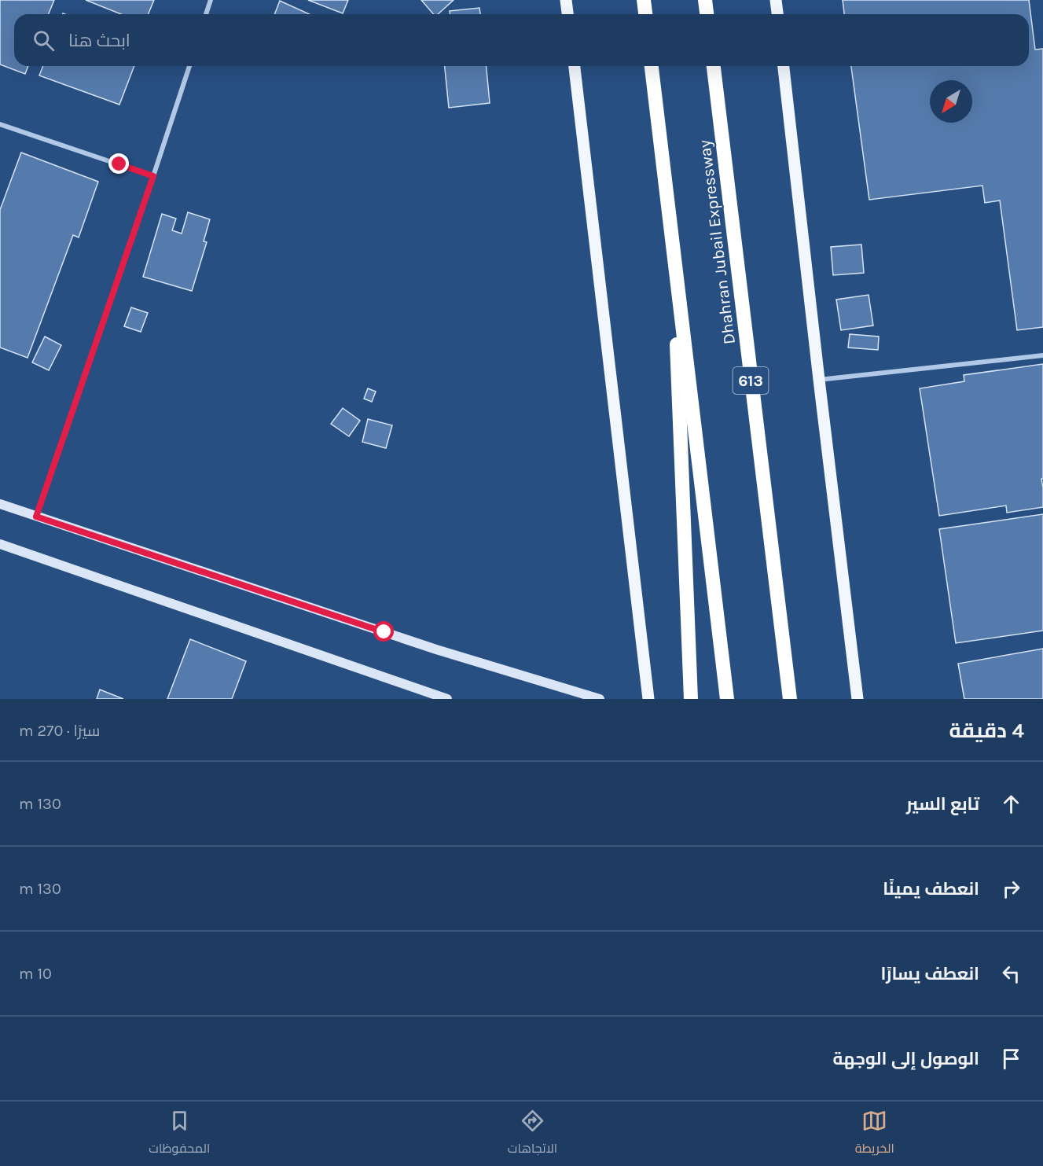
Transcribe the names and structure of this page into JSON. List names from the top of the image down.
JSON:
{
  "streets": {
    "highway": ["Dhahran Jubail Expressway", "613"]
  },
  "north": "bottom left",
  "page": {
    "search": "ابحث هنا",
    "heading": ["4 دقيقة", "سيرًا · 270 m"],
    "list": [
      ["تابع السير", "130 m"],
      ["انعطف يمينًا", "130 m"],
      ["انعطف يسارًا", "10 m"],
      "الوصول إلى الوجهة"
    ],
    "nav": ["الخريطة", "الاتجاهات", "المحفوظات"]
  }
}
